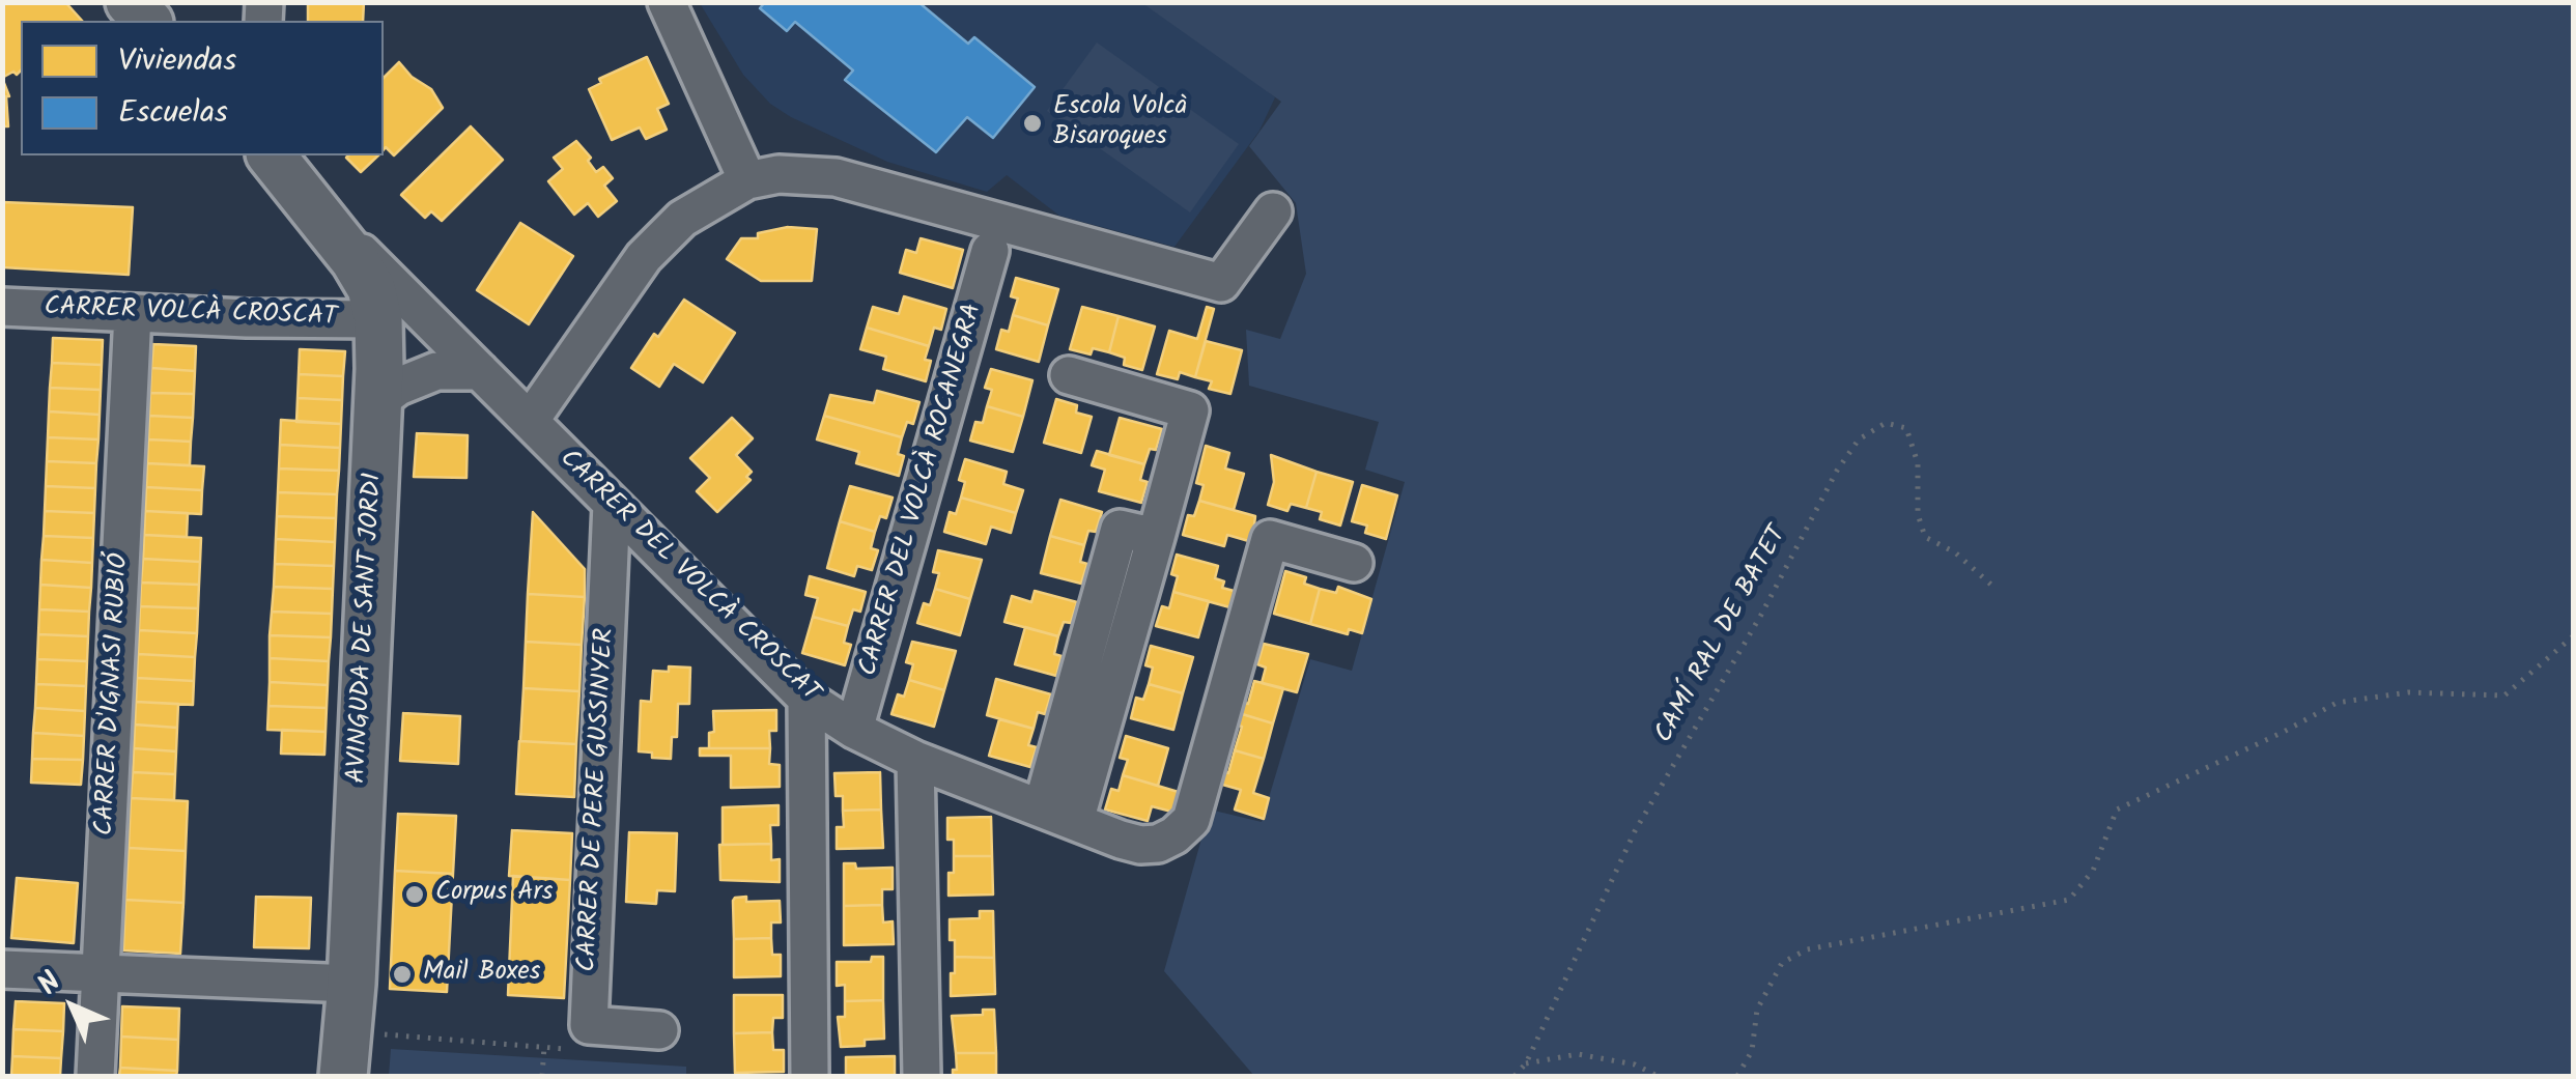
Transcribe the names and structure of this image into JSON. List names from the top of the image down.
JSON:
{
  "streets": {
    "main road": ["AVINGUDA DE SANT JORDI"],
    "street": [
      "CARRER VOLCÀ CROSCAT",
      "CARRER DEL VOLCÀ ROCANEGRA",
      "CARRER DEL VOLCÀ CROSCAT",
      "CARRER D'IGNASI RUBIÓ",
      "CARRER DE PERE GUSSINYER"
    ],
    "path": ["CAMÍ RAL DE BATET"]
  },
  "crossings": [
    ["CARRER VOLCÀ CROSCAT", "AVINGUDA DE SANT JORDI"],
    ["CARRER VOLCÀ CROSCAT", "CARRER D'IGNASI RUBIÓ"],
    ["CARRER DEL VOLCÀ ROCANEGRA", "CARRER DEL VOLCÀ CROSCAT"],
    ["CARRER DEL VOLCÀ CROSCAT", "AVINGUDA DE SANT JORDI"],
    ["CARRER DEL VOLCÀ CROSCAT", "CARRER DE PERE GUSSINYER"]
  ],
  "places": ["Escola Volcà Bisaroques", "Corpus Ars", "Mail Boxes"],
  "legend": ["Viviendas", "Escuelas"],
  "north": "top left"
}
